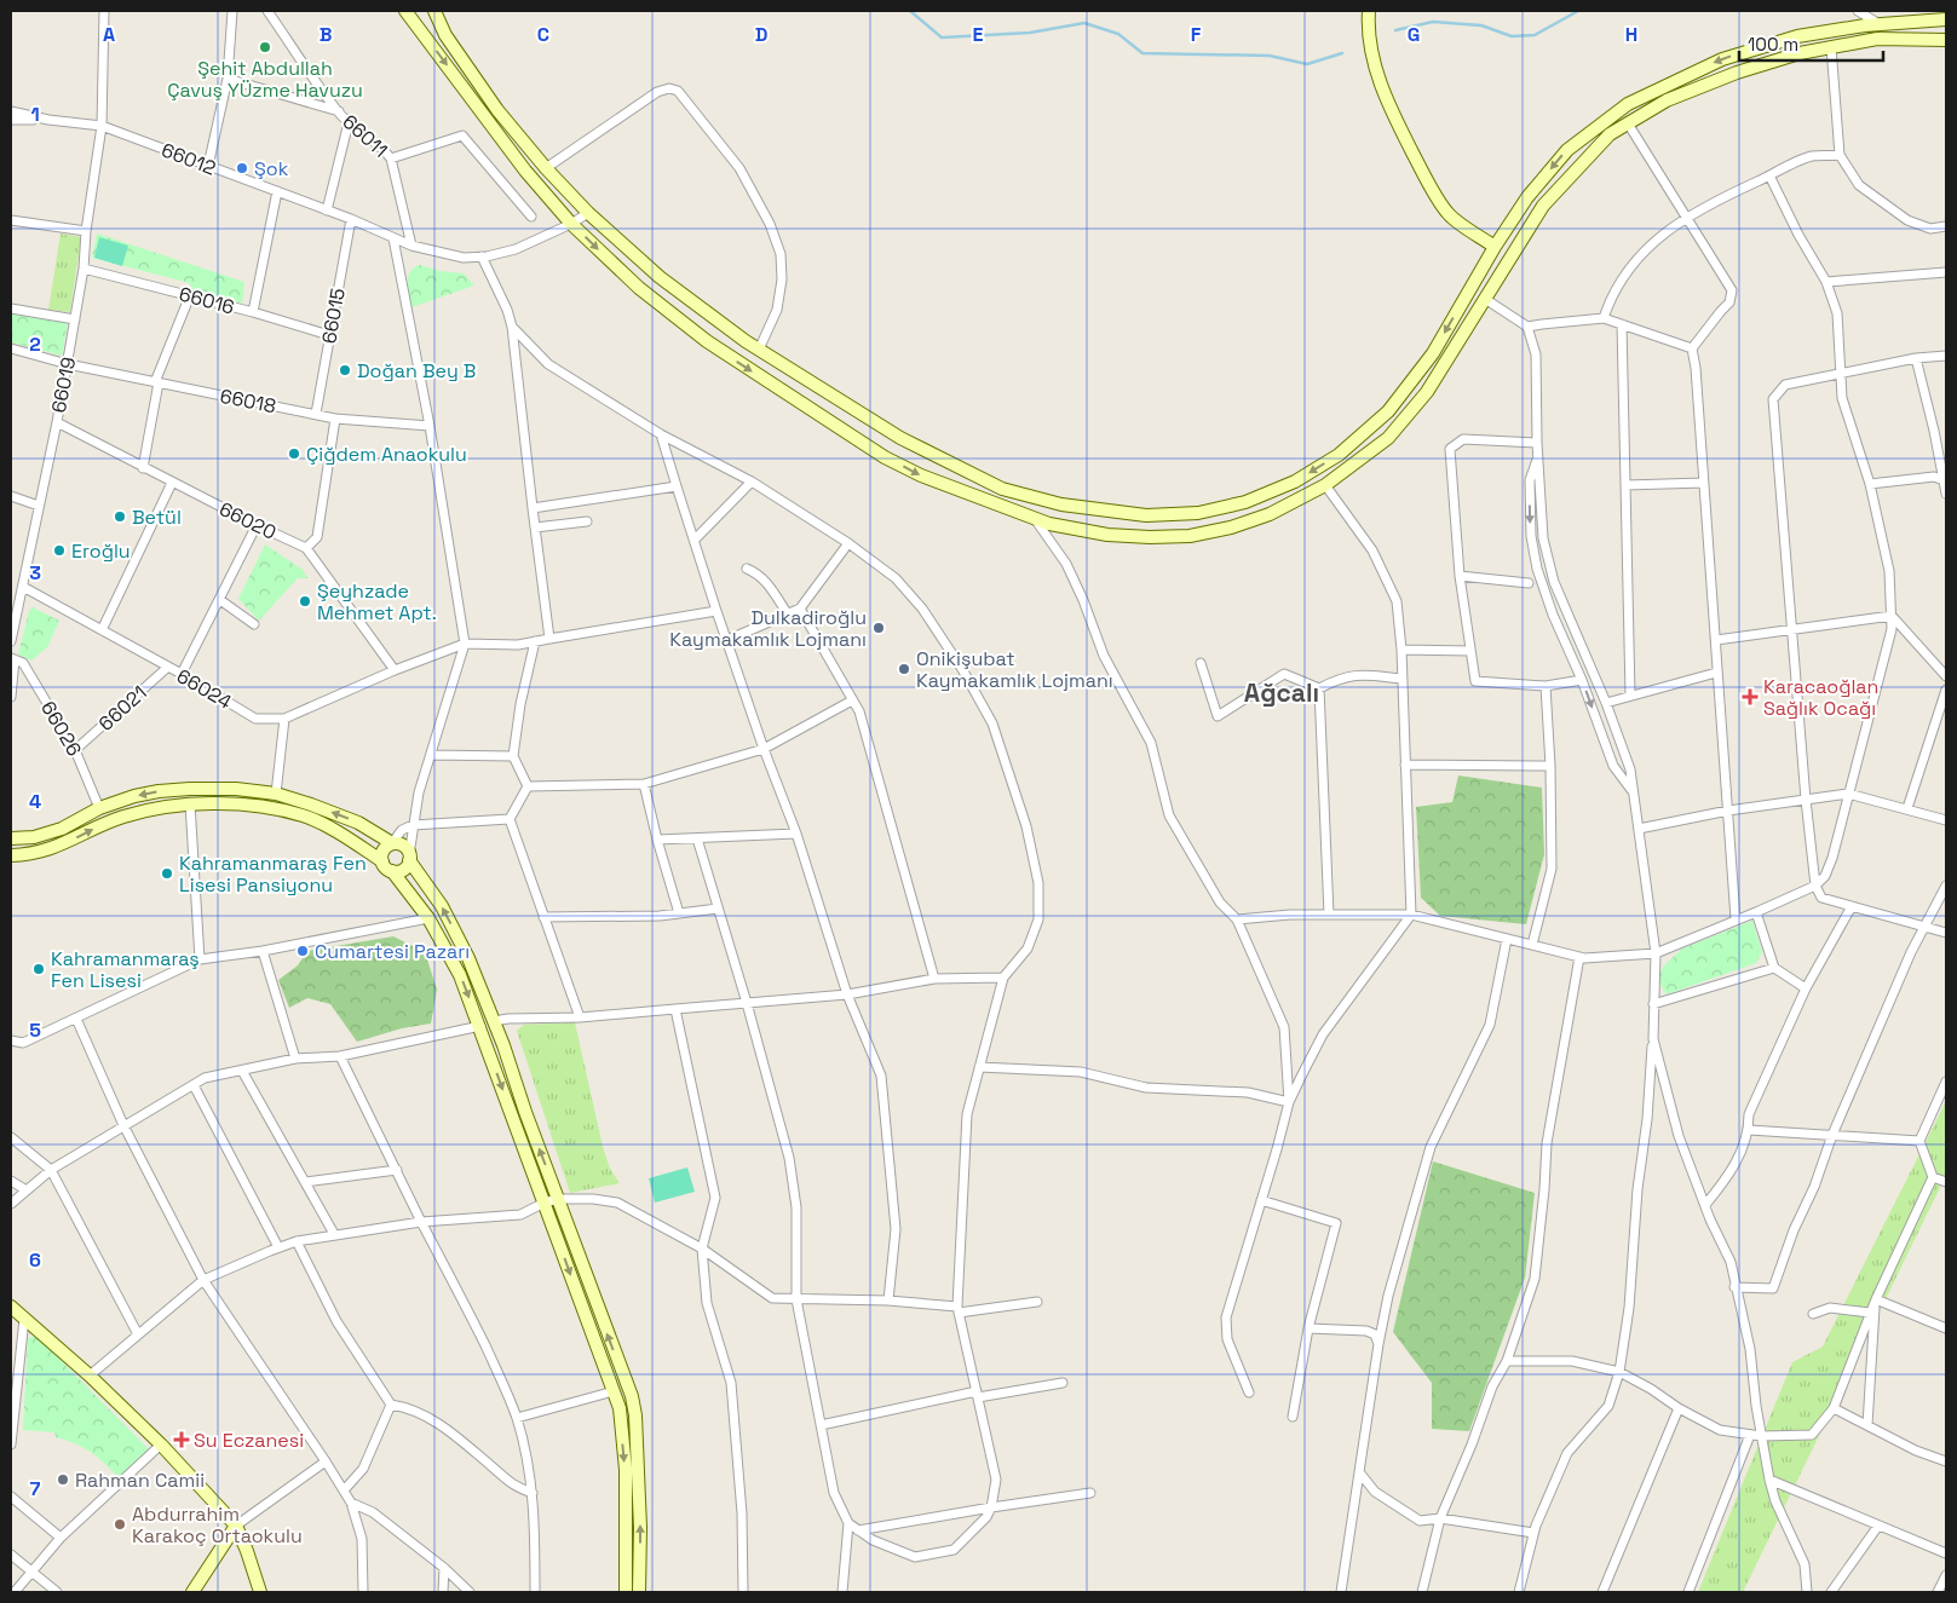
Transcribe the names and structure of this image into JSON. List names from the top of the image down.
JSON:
{
  "streets": {
    "street": [
      "66011",
      "66012",
      "66016",
      "66015",
      "66019",
      "66018",
      "66020",
      "66024",
      "66021",
      "66026"
    ]
  },
  "crossings": [
    ["66011", "66012"],
    ["66012", "66015"],
    ["66012", "66019"],
    ["66016", "66015"],
    ["66016", "66019"],
    ["66015", "66018"],
    ["66019", "66018"],
    ["66019", "66020"],
    ["66019", "66024"],
    ["66020", "66024"],
    ["66024", "66021"],
    ["66021", "66026"]
  ],
  "districts": ["Ağcalı"],
  "places": {
    "other": [
      "Şehit Abdullah Çavuş YÜzme Havuzu",
      "Şok",
      "Doğan Bey B",
      "Çiğdem Anaokulu",
      "Betül",
      "Eroğlu",
      "Şeyhzade Mehmet Apt.",
      "Dulkadiroğlu Kaymakamlık Lojmanı",
      "Onikişubat Kaymakamlık Lojmanı",
      "Kahramanmaraş Fen Lisesi Pansiyonu",
      "Cumartesi Pazarı",
      "Kahramanmaraş Fen Lisesi",
      "Rahman Camii",
      "Abdurrahim Karakoç Ortaokulu"
    ],
    "health": ["Karacaoğlan Sağlık Ocağı", "Su Eczanesi"]
  },
  "scale_bar": "100 m",
  "grid": {
    "columns": [
      "A",
      "B",
      "C",
      "D",
      "E",
      "F",
      "G",
      "H"
    ],
    "rows": [
      "1",
      "2",
      "3",
      "4",
      "5",
      "6",
      "7"
    ]
  }
}
